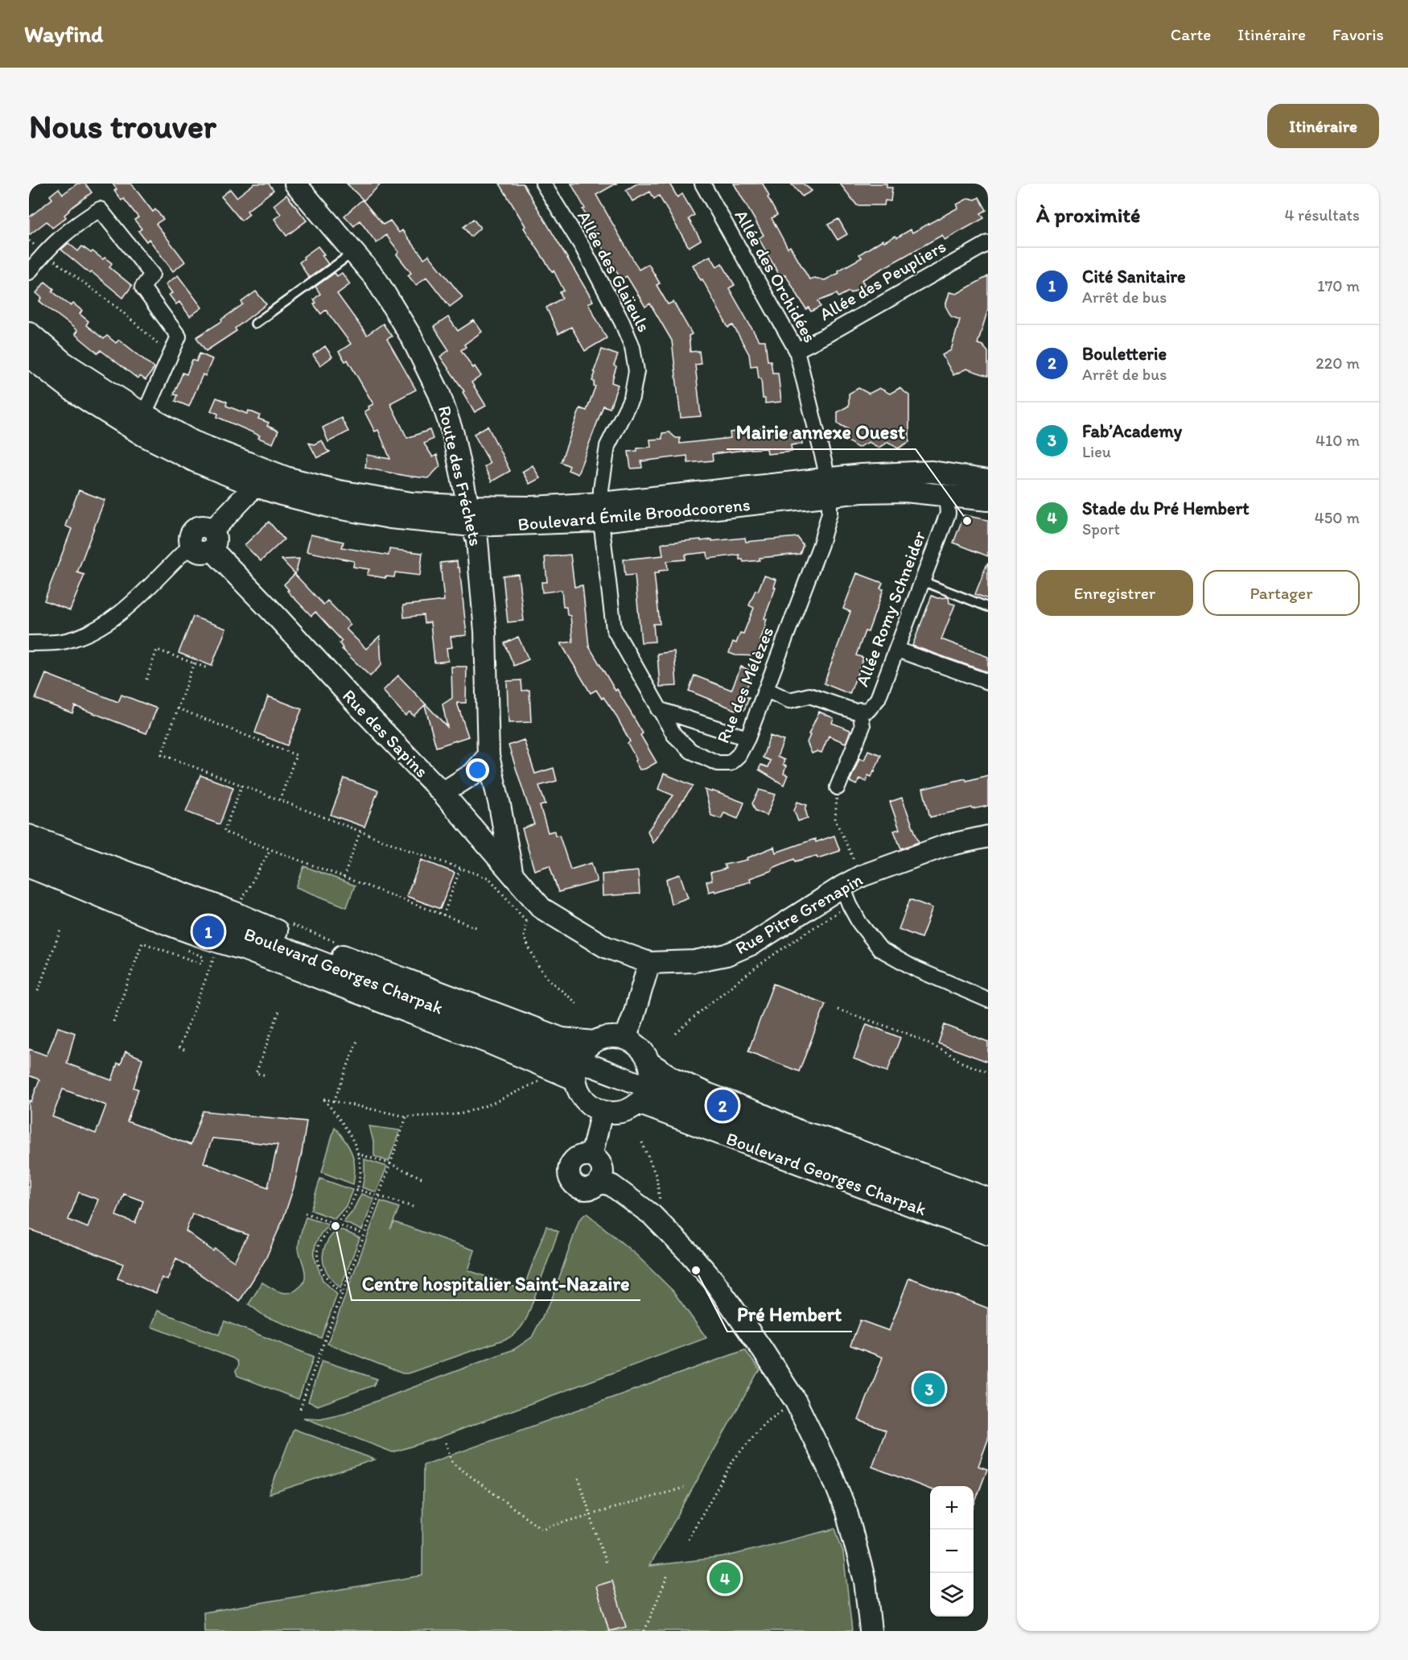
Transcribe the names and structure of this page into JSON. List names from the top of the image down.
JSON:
{
  "streets": {
    "street": [
      "Allée des Glaïeuls",
      "Allée des Orchidées",
      "Allée des Peupliers",
      "Route des Fréchets",
      "Boulevard Émile Broodcoorens",
      "Allée Romy Schneider",
      "Rue des Mélèzes",
      "Rue des Sapins",
      "Rue Pitre Grenapin",
      "Boulevard Georges Charpak"
    ]
  },
  "crossings": [
    ["Allée des Glaïeuls", "Boulevard Émile Broodcoorens"],
    ["Allée des Glaïeuls", "Rue des Mélèzes"],
    ["Allée des Orchidées", "Allée des Peupliers"],
    ["Allée des Orchidées", "Boulevard Émile Broodcoorens"],
    ["Allée des Orchidées", "Rue des Mélèzes"],
    ["Route des Fréchets", "Boulevard Émile Broodcoorens"],
    ["Route des Fréchets", "Rue des Sapins"],
    ["Boulevard Émile Broodcoorens", "Allée Romy Schneider"],
    ["Boulevard Émile Broodcoorens", "Rue des Mélèzes"],
    ["Allée Romy Schneider", "Rue des Mélèzes"],
    ["Rue des Sapins", "Rue Pitre Grenapin"]
  ],
  "places": ["Mairie annexe Ouest", "Centre hospitalier Saint-Nazaire", "Pré Hembert"],
  "page": {
    "header": "Wayfind",
    "nav": ["Carte", "Itinéraire", "Favoris"],
    "buttons": [
      "Itinéraire",
      ["Enregistrer", "Partager"]
    ],
    "title": "Nous trouver",
    "heading": ["À proximité", "4 résultats"],
    "list": [
      {
        "mark": "1",
        "name": "Cité Sanitaire",
        "note": "Arrêt de bus",
        "value": "170 m"
      },
      {
        "mark": "2",
        "name": "Bouletterie",
        "note": "Arrêt de bus",
        "value": "220 m"
      },
      {
        "mark": "3",
        "name": "Fab’Academy",
        "note": "Lieu",
        "value": "410 m"
      },
      {
        "mark": "4",
        "name": "Stade du Pré Hembert",
        "note": "Sport",
        "value": "450 m"
      }
    ],
    "pins": [
      "1",
      "2",
      "3",
      "4"
    ],
    "map_buttons": ["+", "−"]
  }
}
